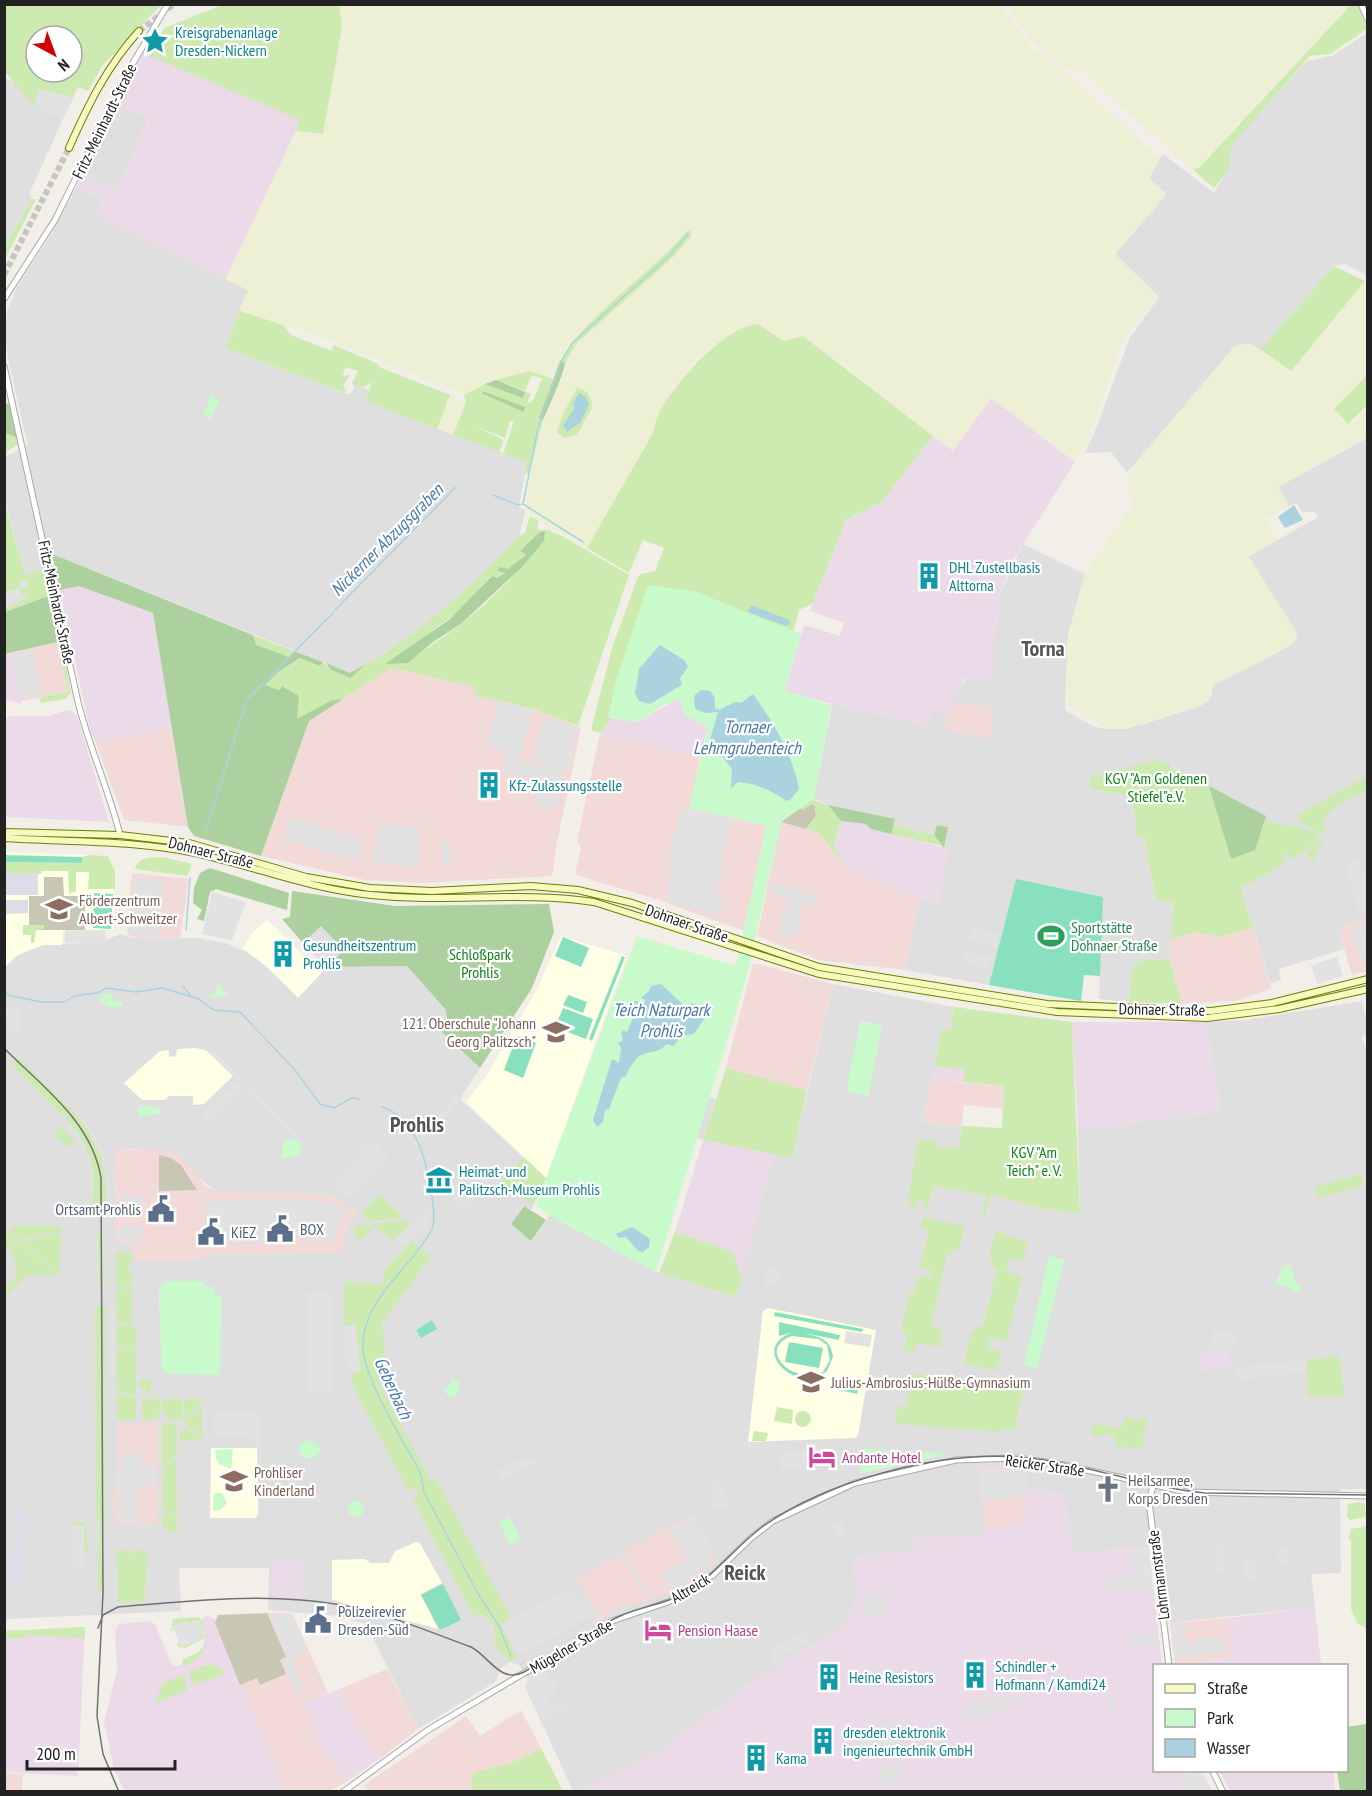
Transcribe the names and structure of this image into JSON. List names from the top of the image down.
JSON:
{
  "streets": {
    "main road": ["Dohnaer Straße"],
    "street": [
      "Fritz-Meinhardt-Straße",
      "Reicker Straße",
      "Lohrmannstraße",
      "Altreick",
      "Mügelner Straße"
    ]
  },
  "crossings": [
    ["Fritz-Meinhardt-Straße", "Dohnaer Straße"],
    ["Reicker Straße", "Lohrmannstraße"],
    ["Reicker Straße", "Altreick"],
    ["Altreick", "Mügelner Straße"]
  ],
  "districts": ["Torna", "Prohlis", "Reick"],
  "water": [
    "Nickerner Abzugsgraben",
    "Tornaer Lehmgrubenteich",
    "Teich Naturpark Prohlis",
    "Geberbach"
  ],
  "parks": ["KGV \"Am Goldenen Stiefel\"e.V.", "Schloßpark Prohlis", "KGV \"Am Teich\" e. V."],
  "places": {
    "place": ["Kreisgrabenanlage Dresden-Nickern"],
    "building": [
      "DHL Zustellbasis Alttorna",
      "Kfz-Zulassungsstelle",
      "Gesundheitszentrum Prohlis",
      "Schindler + Hofmann / Kamdi24",
      "Heine Resistors",
      "dresden elektronik ingenieurtechnik GmbH",
      "Kama"
    ],
    "school or university": [
      "Förderzentrum Albert-Schweitzer",
      "121. Oberschule \"Johann Georg Palitzsch\"",
      "Julius-Ambrosius-Hülße-Gymnasium",
      "Prohliser Kinderland"
    ],
    "sports": ["Sportstätte Dohnaer Straße"],
    "museum": ["Heimat- und Palitzsch-Museum Prohlis"],
    "public building": [
      "Ortsamt Prohlis",
      "BOX",
      "KiEZ",
      "Polizeirevier Dresden-Süd"
    ],
    "hotel": ["Andante Hotel", "Pension Haase"],
    "church": ["Heilsarmee, Korps Dresden"]
  },
  "legend": ["Straße", "Park", "Wasser"],
  "scale_bar": "200 m",
  "north": "bottom right"
}
